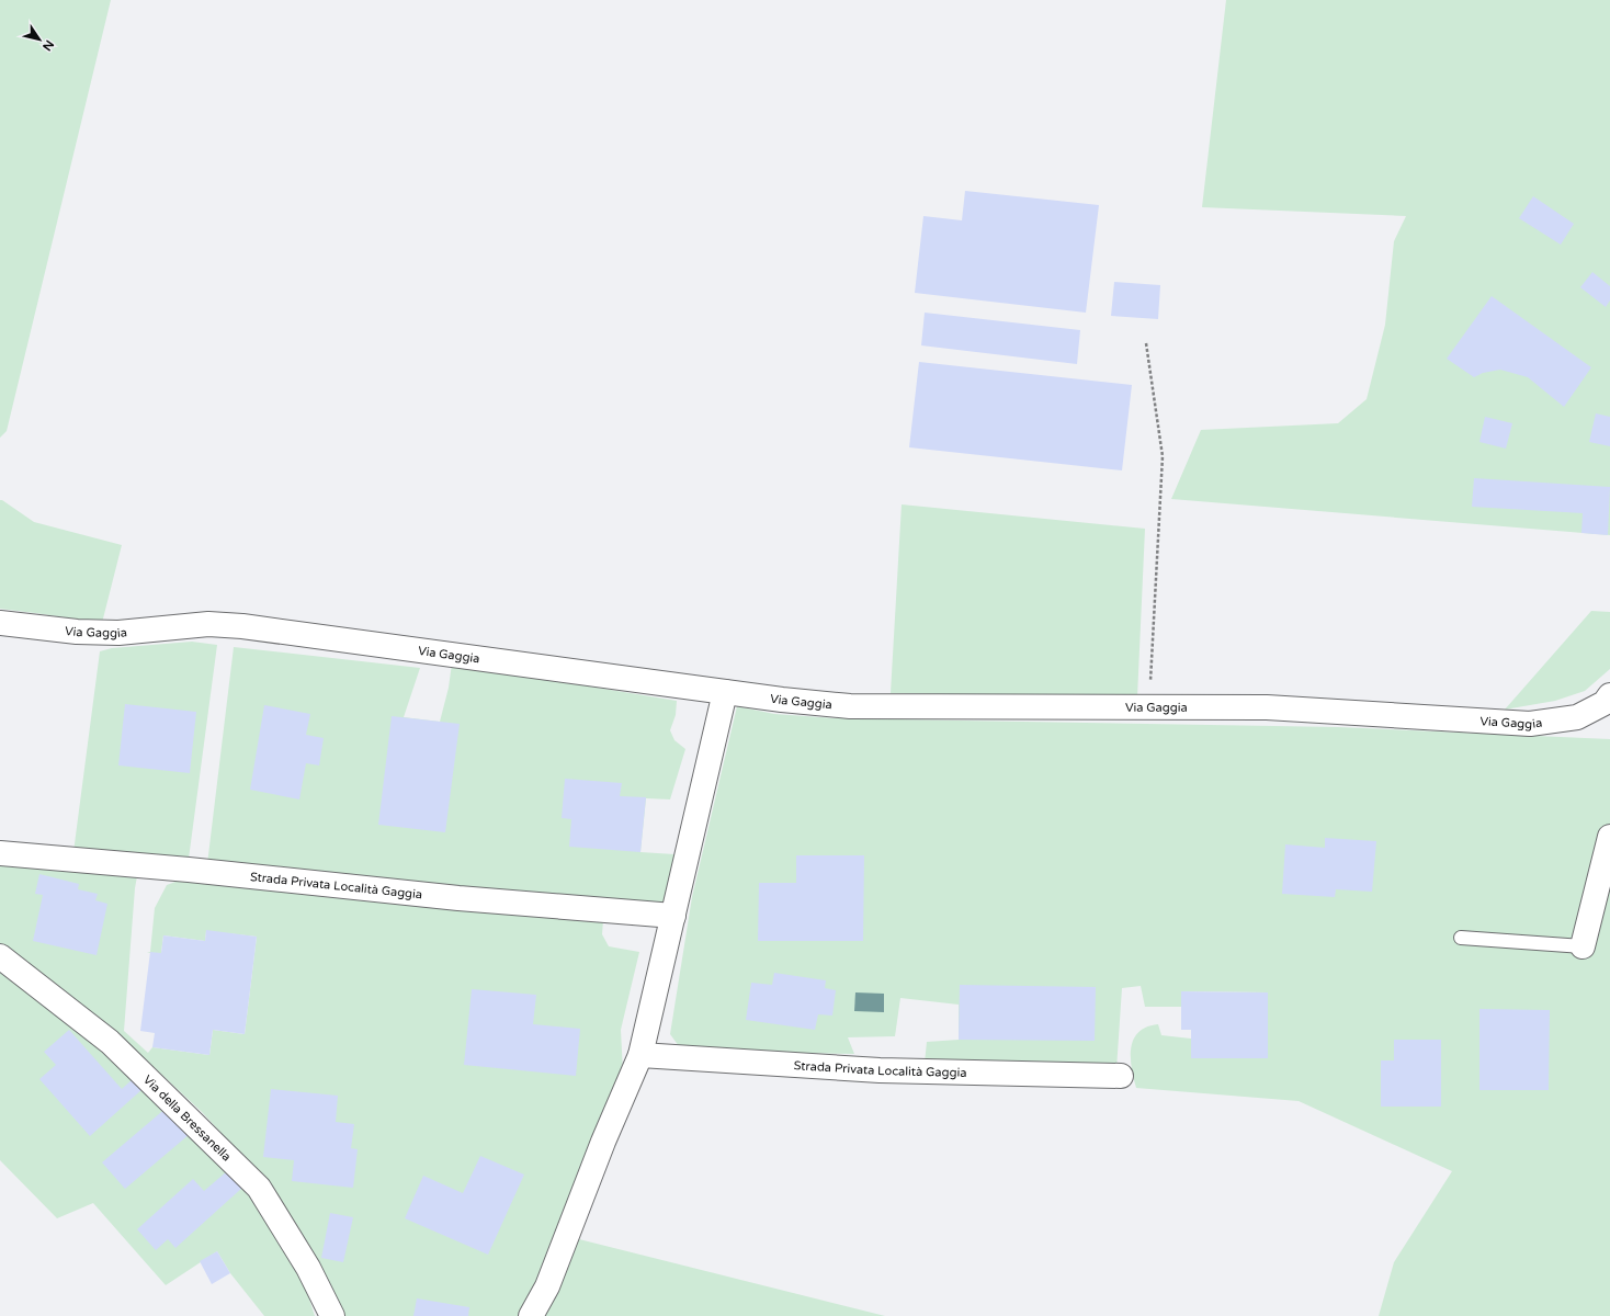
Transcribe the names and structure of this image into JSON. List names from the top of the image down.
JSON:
{
  "streets": {
    "street": ["Via Gaggia", "Strada Privata Località Gaggia", "Via della Bressanella"]
  },
  "north": "bottom right"
}
